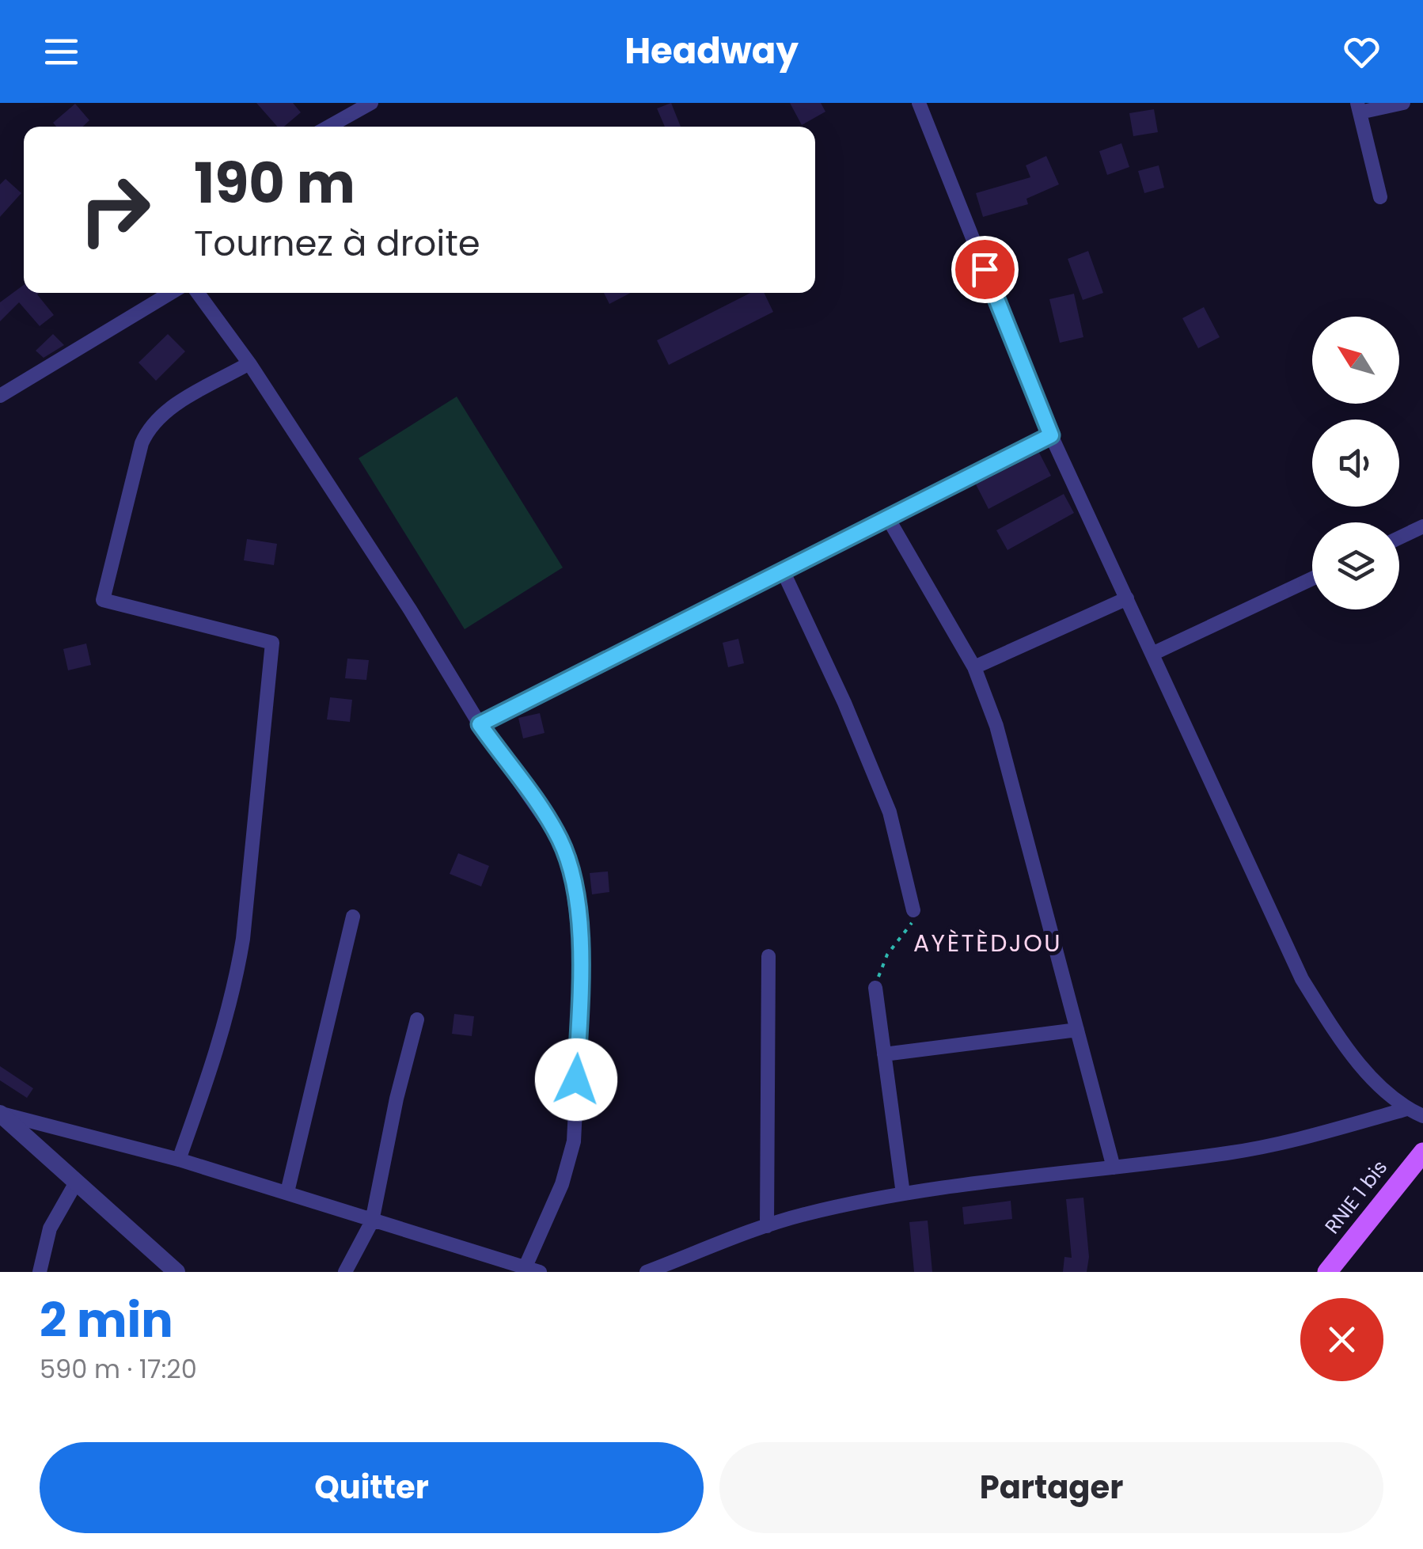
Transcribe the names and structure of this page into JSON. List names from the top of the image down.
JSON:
{
  "streets": {
    "main road": ["RNIE 1 bis"]
  },
  "districts": ["AYÈTÈDJOU"],
  "north": "top left",
  "page": {
    "header": "Headway",
    "turn": ["190 m", "Tournez à droite"],
    "heading": ["2 min", "590 m · 17:20"],
    "buttons": ["Quitter", "Partager"]
  }
}
